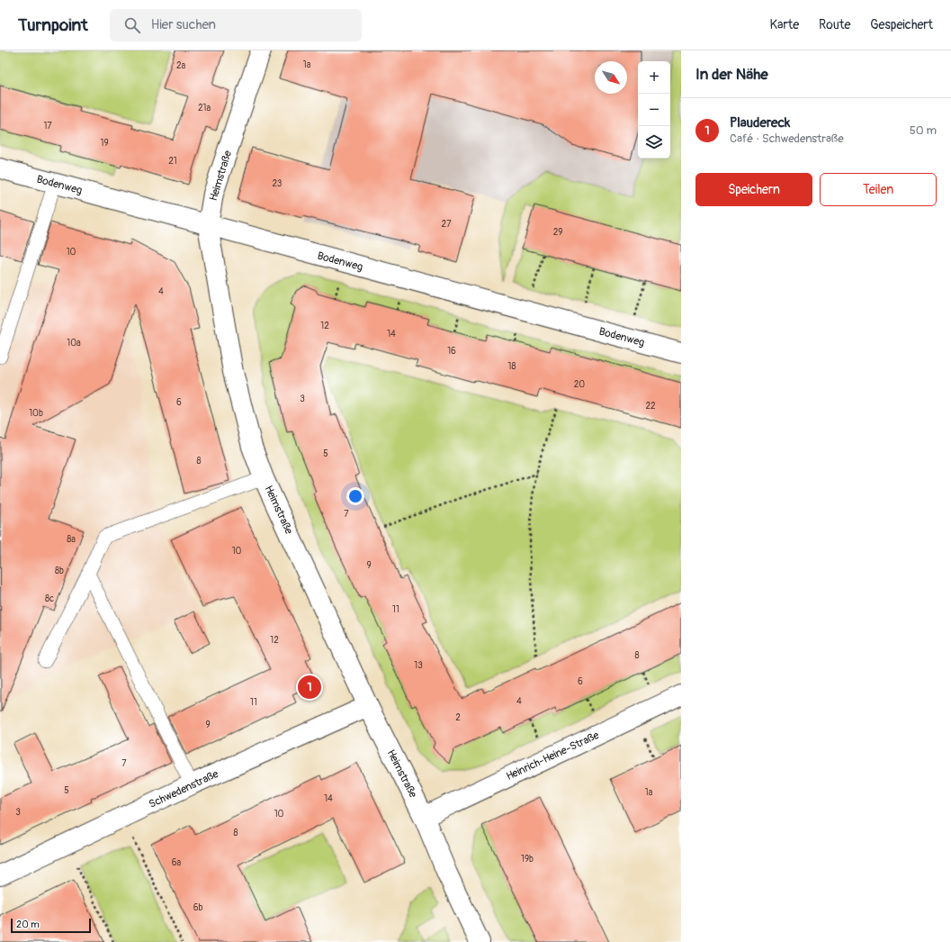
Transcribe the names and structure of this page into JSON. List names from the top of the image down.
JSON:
{
  "streets": {
    "street": [
      "Heimstraße",
      "Bodenweg",
      "Heinrich-Heine-Straße",
      "Schwedenstraße"
    ]
  },
  "crossings": [
    ["Heimstraße", "Bodenweg"],
    ["Heimstraße", "Heinrich-Heine-Straße"],
    ["Heimstraße", "Schwedenstraße"]
  ],
  "house_numbers": [
    "1a",
    "2a",
    "21a",
    "17",
    "19",
    "21",
    "23",
    "27",
    "29",
    "10",
    "4",
    "12",
    "14",
    "10a",
    "16",
    "18",
    "20",
    "3",
    "6",
    "22",
    "10b",
    "5",
    "8",
    "7",
    "8a",
    "10",
    "9",
    "8b",
    "8c",
    "11",
    "12",
    "8",
    "13",
    "6",
    "4",
    "11",
    "2",
    "9",
    "7",
    "5",
    "1a",
    "14",
    "3",
    "10",
    "8",
    "19b",
    "6a",
    "6b"
  ],
  "scale_bar": "20 m",
  "north": "bottom right",
  "page": {
    "header": "Turnpoint",
    "search": "Hier suchen",
    "nav": ["Karte", "Route", "Gespeichert"],
    "heading": "In der Nähe",
    "map_buttons": ["+", "−"],
    "list": [
      {
        "mark": "1",
        "name": "Plaudereck",
        "note": "Café · Schwedenstraße",
        "value": "50 m"
      }
    ],
    "buttons": ["Speichern", "Teilen"],
    "pins": "1",
    "scale": "20 m"
  }
}
